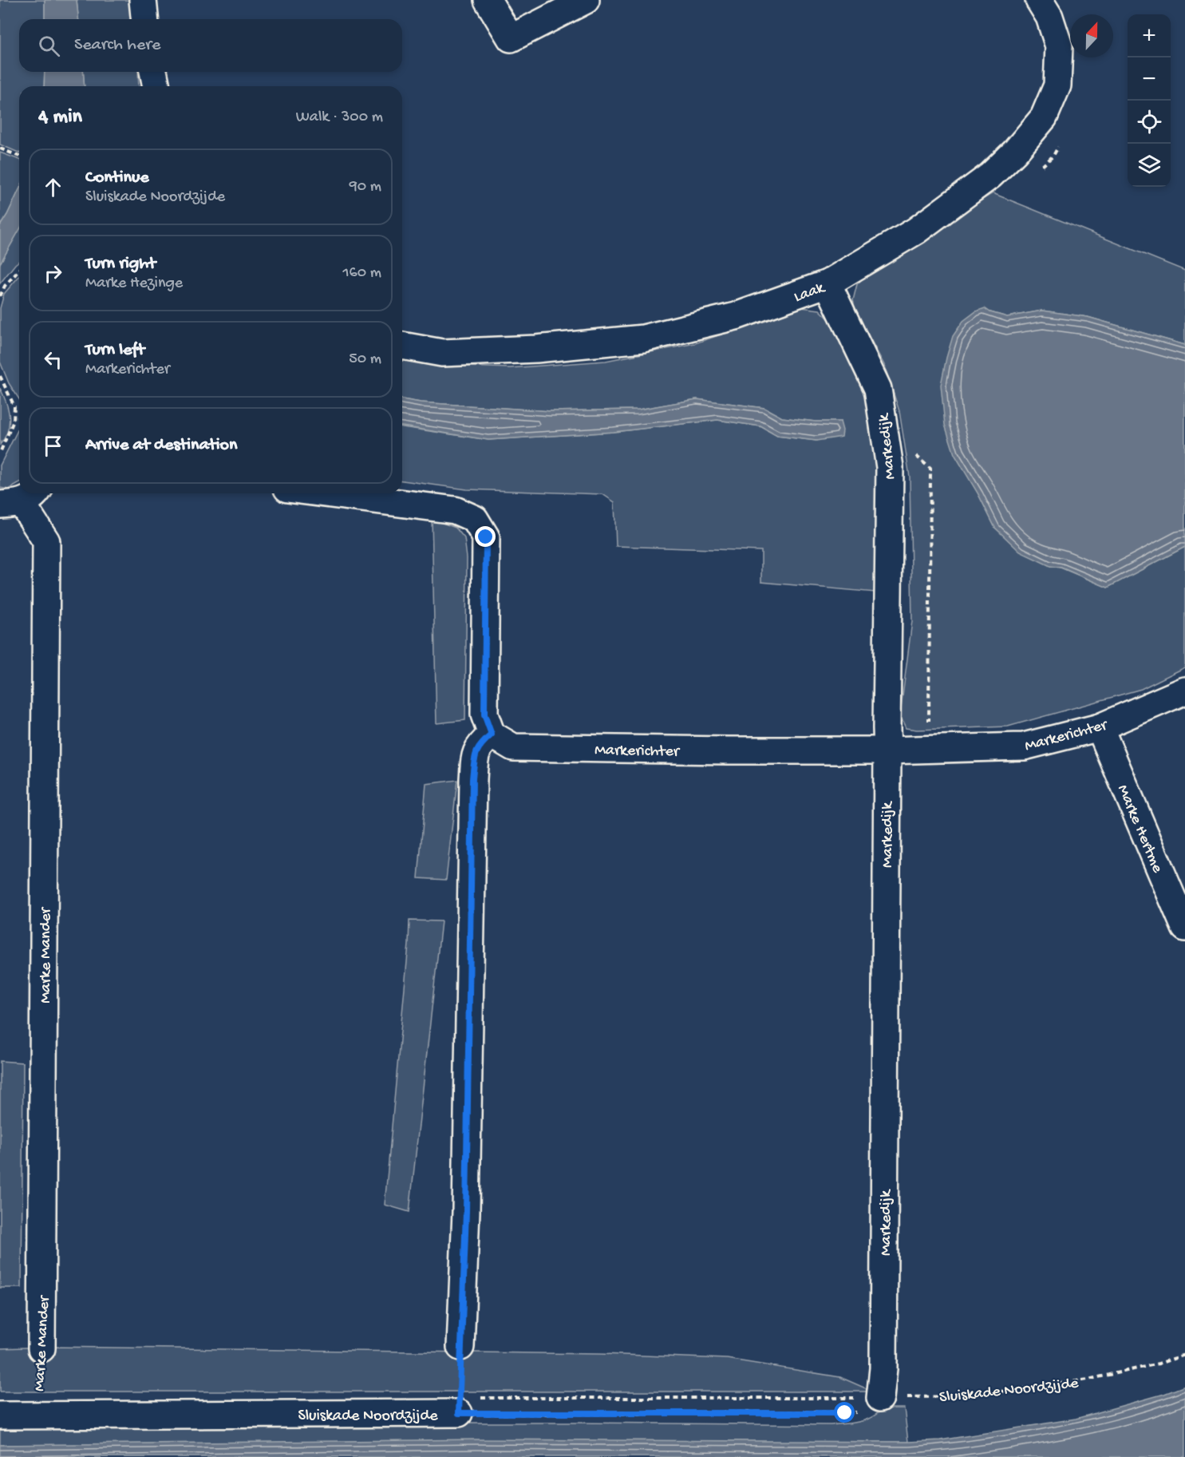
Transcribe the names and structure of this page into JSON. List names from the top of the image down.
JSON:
{
  "streets": {
    "street": [
      "Laak",
      "Markedijk",
      "Markerichter",
      "Marke Hertme",
      "Marke Mander",
      "Sluiskade Noordzijde"
    ]
  },
  "crossings": [
    ["Laak", "Markedijk"],
    ["Markedijk", "Markerichter"],
    ["Markedijk", "Sluiskade Noordzijde"],
    ["Markerichter", "Marke Hertme"],
    ["Marke Mander", "Sluiskade Noordzijde"]
  ],
  "north": "top",
  "page": {
    "map_buttons": ["+", "−"],
    "search": "Search here",
    "heading": ["4 min", "Walk · 300 m"],
    "list": [
      ["Continue", "Sluiskade Noordzijde", "90 m"],
      ["Turn right", "Marke Hezinge", "160 m"],
      ["Turn left", "Markerichter", "50 m"],
      "Arrive at destination"
    ]
  }
}
